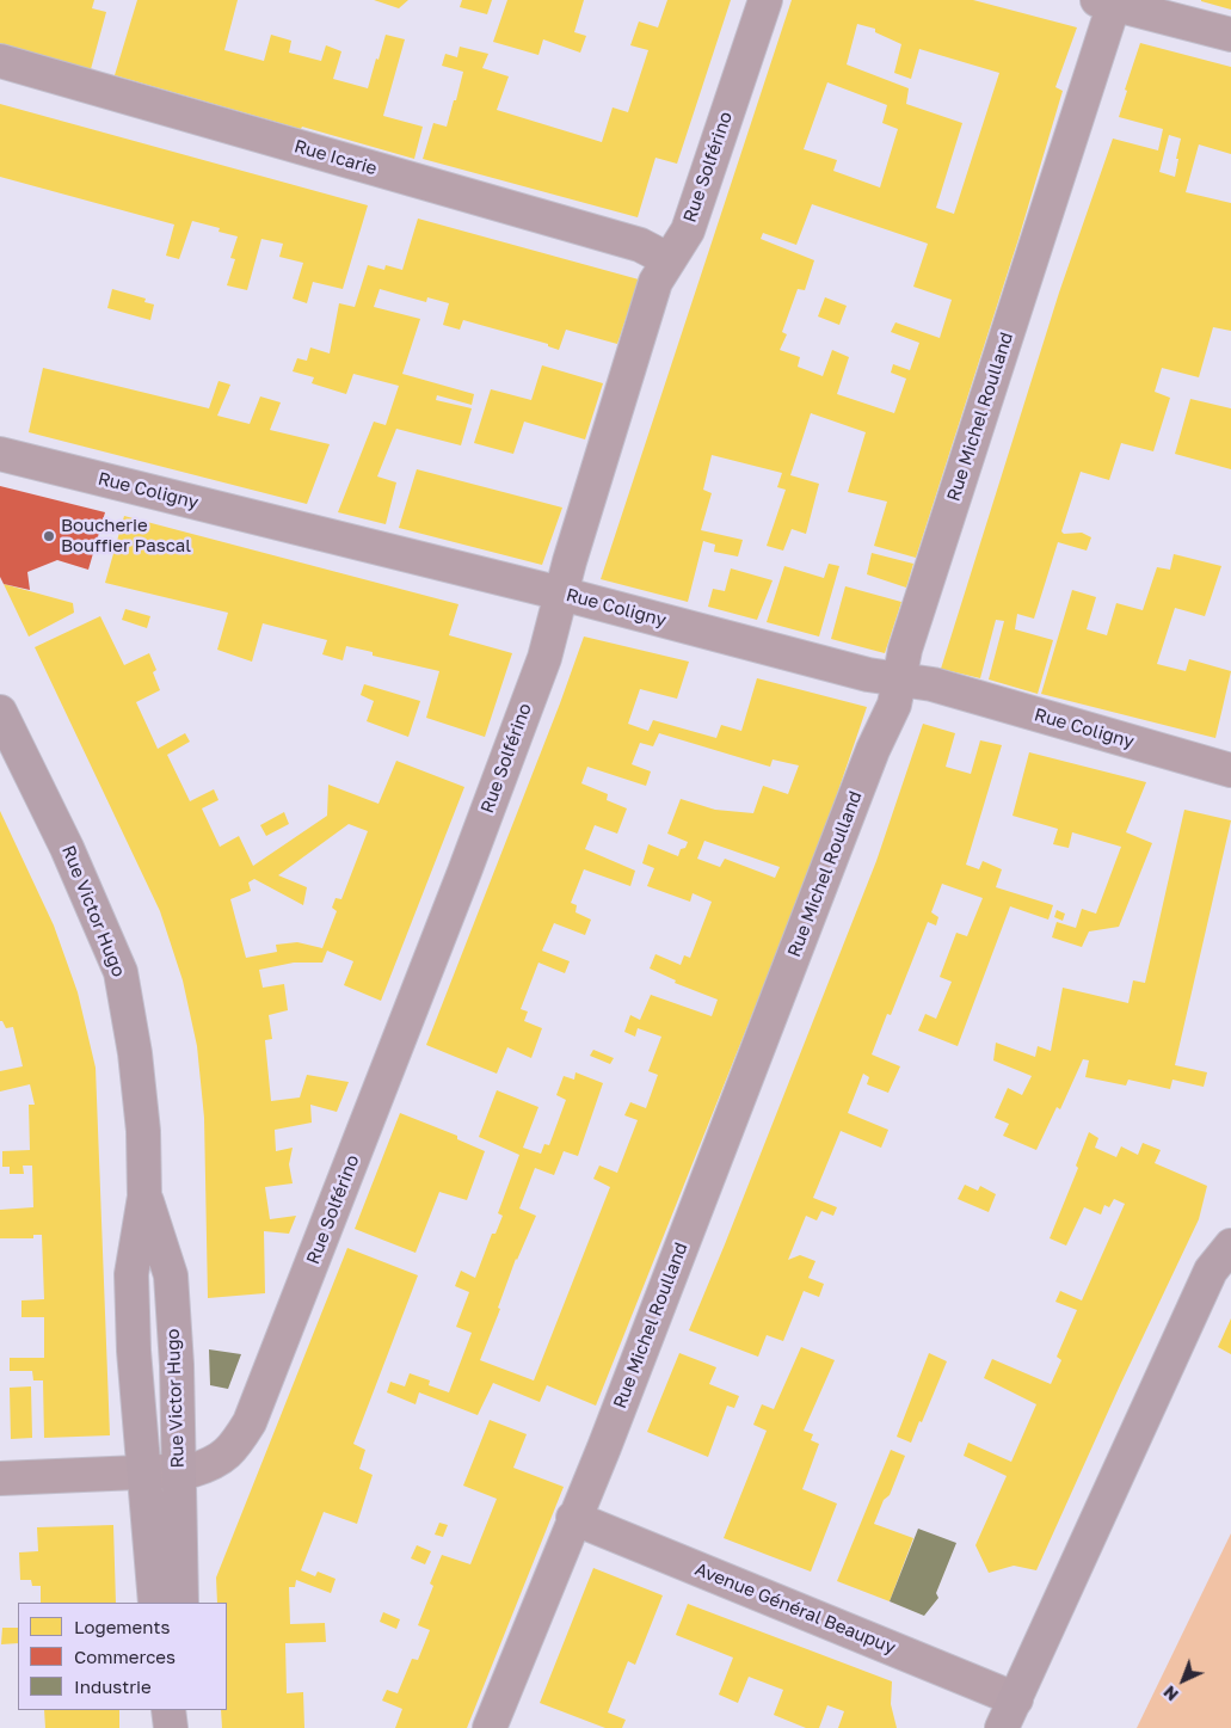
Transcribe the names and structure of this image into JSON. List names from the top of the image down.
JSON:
{
  "streets": {
    "main road": ["Rue Victor Hugo"],
    "street": [
      "Rue Icarie",
      "Rue Solférino",
      "Rue Michel Roulland",
      "Rue Coligny",
      "Avenue Général Beaupuy"
    ]
  },
  "crossings": [
    ["Rue Icarie", "Rue Solférino"],
    ["Rue Solférino", "Rue Coligny"],
    ["Rue Solférino", "Rue Victor Hugo"],
    ["Rue Michel Roulland", "Rue Coligny"],
    ["Rue Michel Roulland", "Avenue Général Beaupuy"]
  ],
  "places": ["Boucherie Bouffier Pascal"],
  "legend": ["Logements", "Commerces", "Industrie"],
  "north": "bottom left"
}
